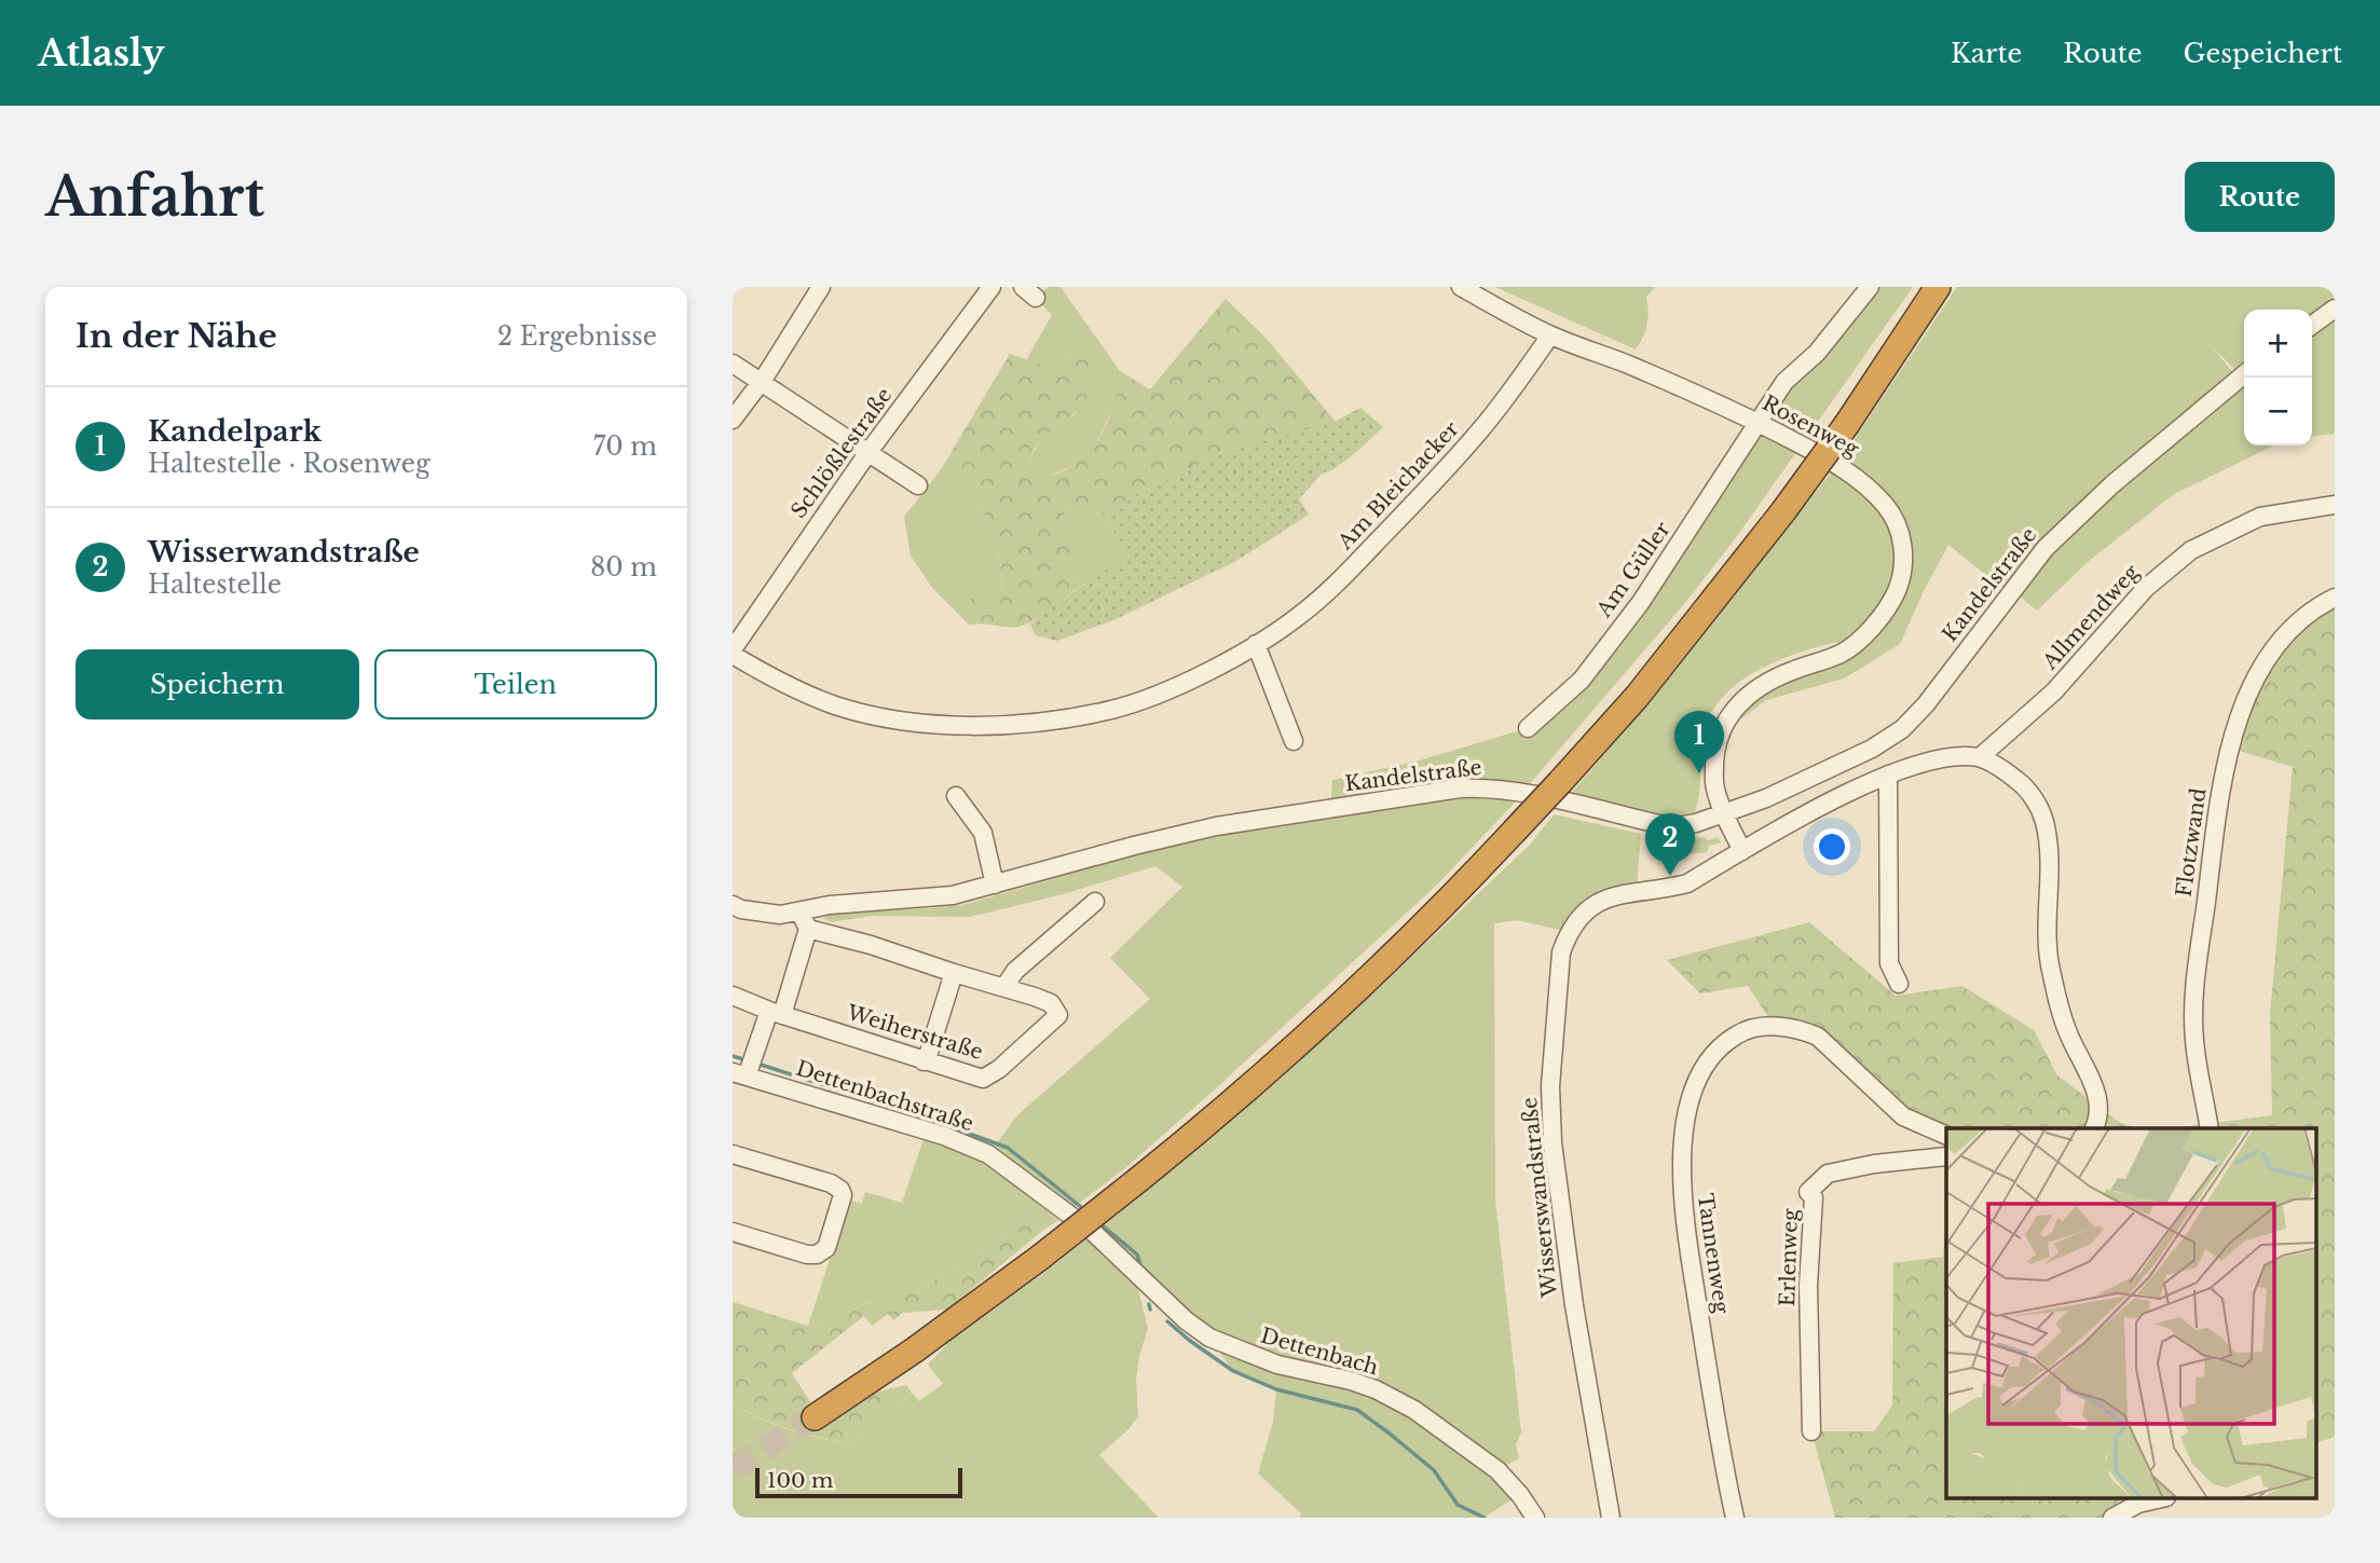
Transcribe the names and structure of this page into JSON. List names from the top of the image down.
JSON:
{
  "streets": {
    "street": [
      "Rosenweg",
      "Schlößlestraße",
      "Am Bleichacker",
      "Am Güller",
      "Kandelstraße",
      "Allmendweg",
      "Flotzwand",
      "Weiherstraße",
      "Dettenbachstraße",
      "Wisserswandstraße",
      "Tannenweg",
      "Erlenweg",
      "Dettenbach"
    ]
  },
  "crossings": [
    ["Rosenweg", "Am Bleichacker"],
    ["Rosenweg", "Am Güller"],
    ["Rosenweg", "Kandelstraße"],
    ["Rosenweg", "Wisserswandstraße"],
    ["Dettenbachstraße", "Dettenbach"]
  ],
  "scale_bar": "100 m",
  "page": {
    "header": "Atlasly",
    "nav": ["Karte", "Route", "Gespeichert"],
    "buttons": [
      "Route",
      ["Speichern", "Teilen"]
    ],
    "title": "Anfahrt",
    "heading": ["In der Nähe", "2 Ergebnisse"],
    "map_buttons": ["+", "−"],
    "list": [
      {
        "mark": "1",
        "name": "Kandelpark",
        "note": "Haltestelle · Rosenweg",
        "value": "70 m"
      },
      {
        "mark": "2",
        "name": "Wisserwandstraße",
        "note": "Haltestelle",
        "value": "80 m"
      }
    ],
    "pins": ["1", "2"],
    "scale": "100 m"
  }
}
